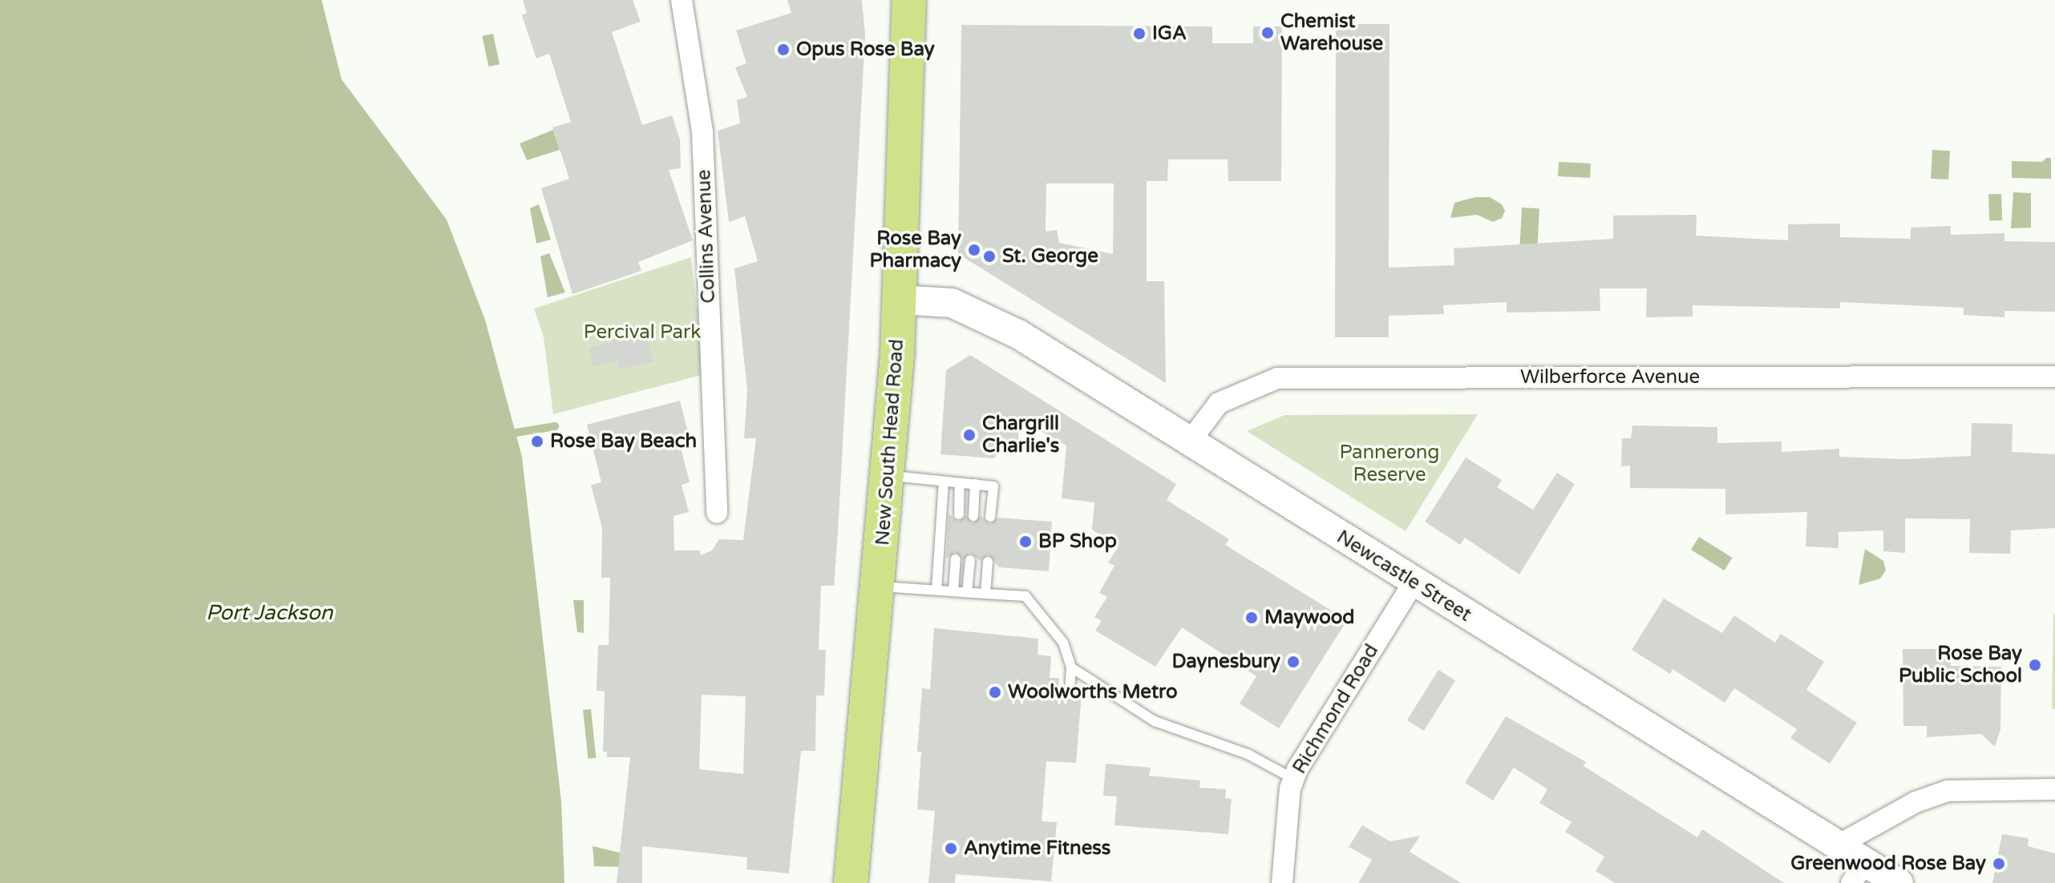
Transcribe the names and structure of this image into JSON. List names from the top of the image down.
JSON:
{
  "streets": {
    "main road": ["New South Head Road"],
    "street": [
      "Collins Avenue",
      "Wilberforce Avenue",
      "Newcastle Street",
      "Richmond Road"
    ]
  },
  "crossings": [
    ["Wilberforce Avenue", "Newcastle Street"],
    ["New South Head Road", "Newcastle Street"],
    ["Newcastle Street", "Richmond Road"]
  ],
  "water": ["Port Jackson"],
  "parks": ["Percival Park", "Pannerong Reserve"],
  "places": [
    "Chemist Warehouse",
    "IGA",
    "Opus Rose Bay",
    "Rose Bay Pharmacy",
    "St. George",
    "Chargrill Charlie's",
    "Rose Bay Beach",
    "BP Shop",
    "Maywood",
    "Daynesbury",
    "Rose Bay Public School",
    "Woolworths Metro",
    "Anytime Fitness",
    "Greenwood Rose Bay"
  ]
}
